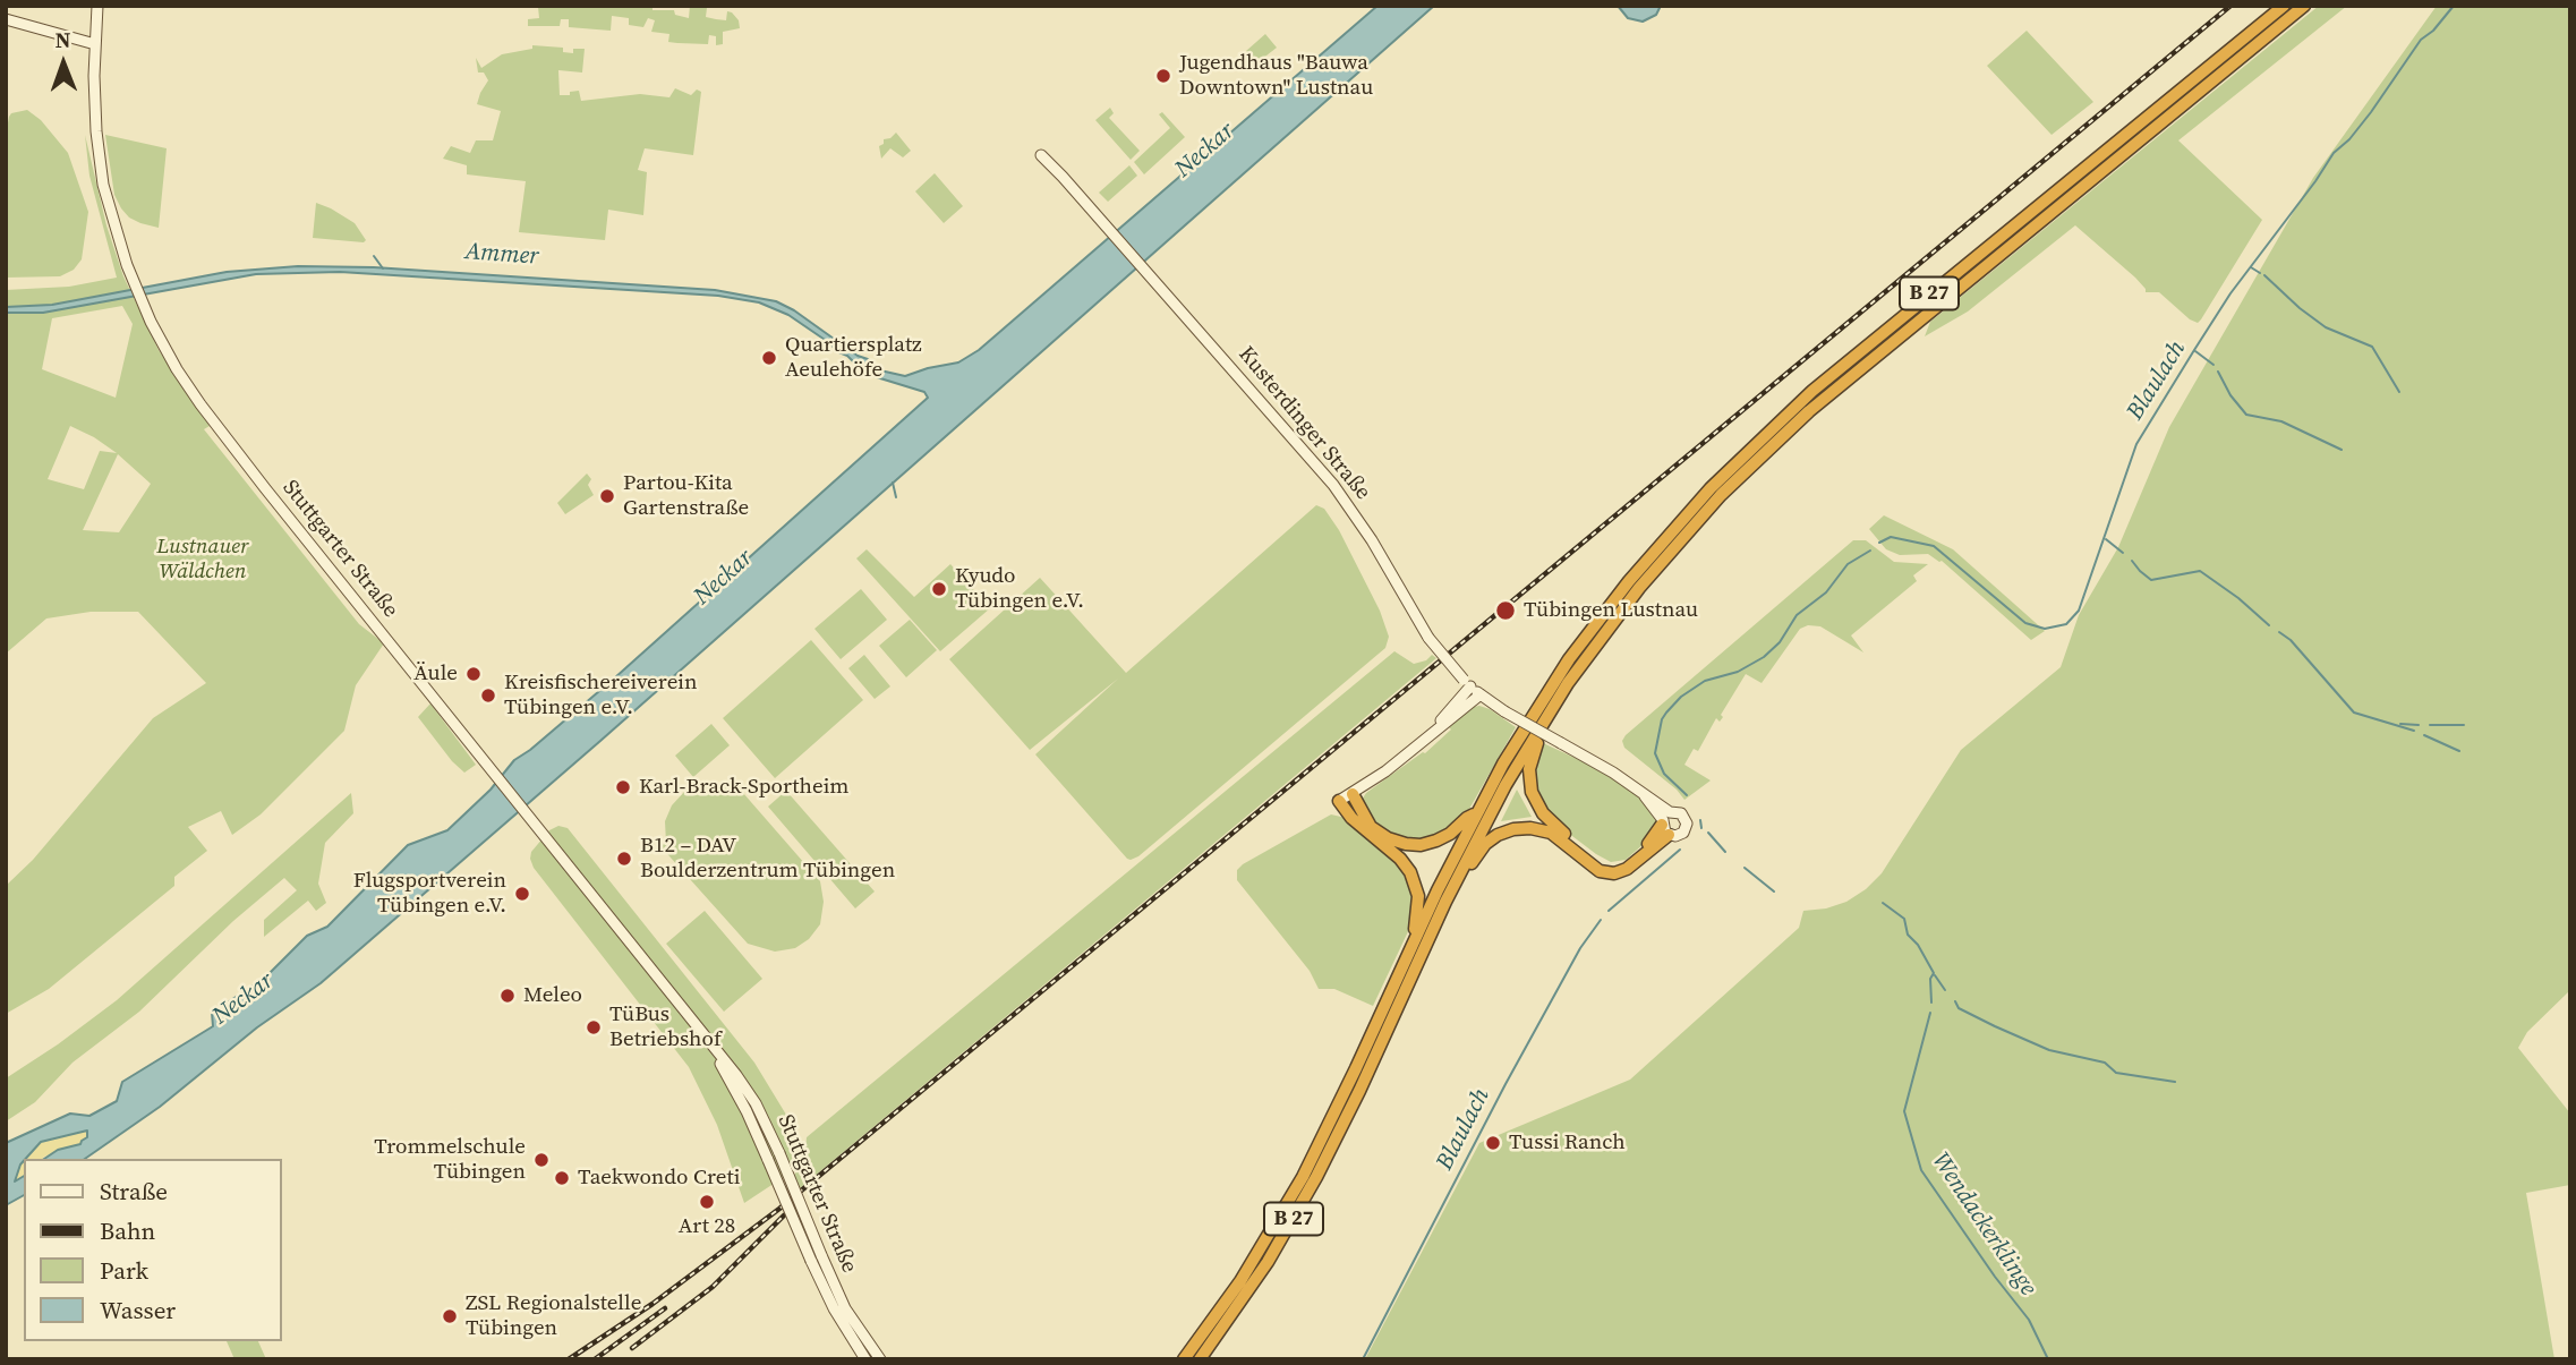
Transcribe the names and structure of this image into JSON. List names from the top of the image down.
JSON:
{
  "streets": {
    "highway": ["B 27"],
    "main road": ["Kusterdinger Straße", "Stuttgarter Straße"]
  },
  "water": [
    "Neckar",
    "Ammer",
    "Blaulach",
    "Wendackerklinge"
  ],
  "parks": ["Lustnauer Wäldchen"],
  "places": [
    "Jugendhaus \"Bauwa Downtown\" Lustnau",
    "Quartiersplatz Aeulehöfe",
    "Partou-Kita Gartenstraße",
    "Kyudo Tübingen e.V.",
    "Tübingen Lustnau",
    "Äule",
    "Kreisfischereiverein Tübingen e.V.",
    "Karl-Brack-Sportheim",
    "B12 – DAV Boulderzentrum Tübingen",
    "Flugsportverein Tübingen e.V.",
    "Meleo",
    "TüBus Betriebshof",
    "Tussi Ranch",
    "Trommelschule Tübingen",
    "Taekwondo Creti",
    "Art 28",
    "ZSL Regionalstelle Tübingen"
  ],
  "legend": [
    "Straße",
    "Bahn",
    "Park",
    "Wasser"
  ],
  "north": "top"
}
